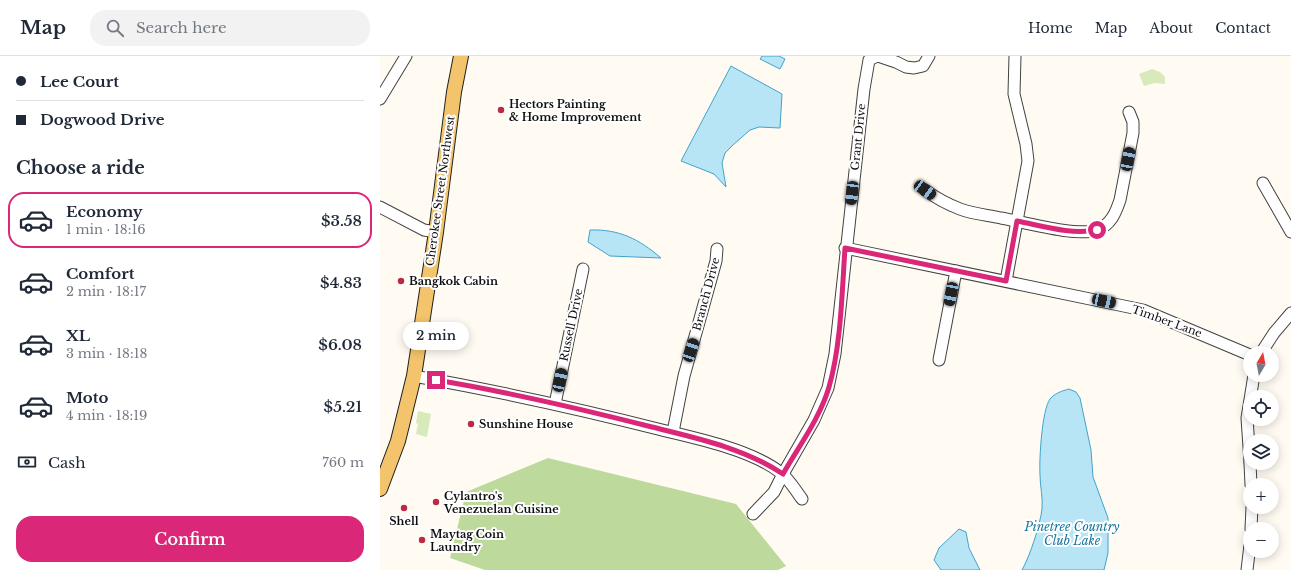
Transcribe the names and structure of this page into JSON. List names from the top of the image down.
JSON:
{
  "streets": {
    "main road": ["Cherokee Street Northwest"],
    "street": [
      "Grant Drive",
      "Branch Drive",
      "Timber Lane",
      "Russell Drive"
    ]
  },
  "crossings": [
    ["Grant Drive", "Timber Lane"]
  ],
  "water": ["Pinetree Country Club Lake"],
  "places": [
    "Hectors Painting & Home Improvement",
    "Bangkok Cabin",
    "Sunshine House",
    "Cylantro's Venezuelan Cuisine",
    "Shell",
    "Maytag Coin Laundry"
  ],
  "north": "top",
  "page": {
    "header": "Map",
    "search": "Search here",
    "nav": [
      "Home",
      "Map",
      "About",
      "Contact"
    ],
    "banner": ["Lee Court", "Dogwood Drive"],
    "heading": "Choose a ride",
    "list": [
      {
        "name": "Economy",
        "note": "1 min · 18:16",
        "value": "$3.58"
      },
      {
        "name": "Comfort",
        "note": "2 min · 18:17",
        "value": "$4.83"
      },
      {
        "name": "XL",
        "note": "3 min · 18:18",
        "value": "$6.08"
      },
      {
        "name": "Moto",
        "note": "4 min · 18:19",
        "value": "$5.21"
      }
    ],
    "bubble": "2 min",
    "map_buttons": ["+", "−"],
    "pay": ["Cash", "760 m"],
    "buttons": "Confirm"
  }
}
